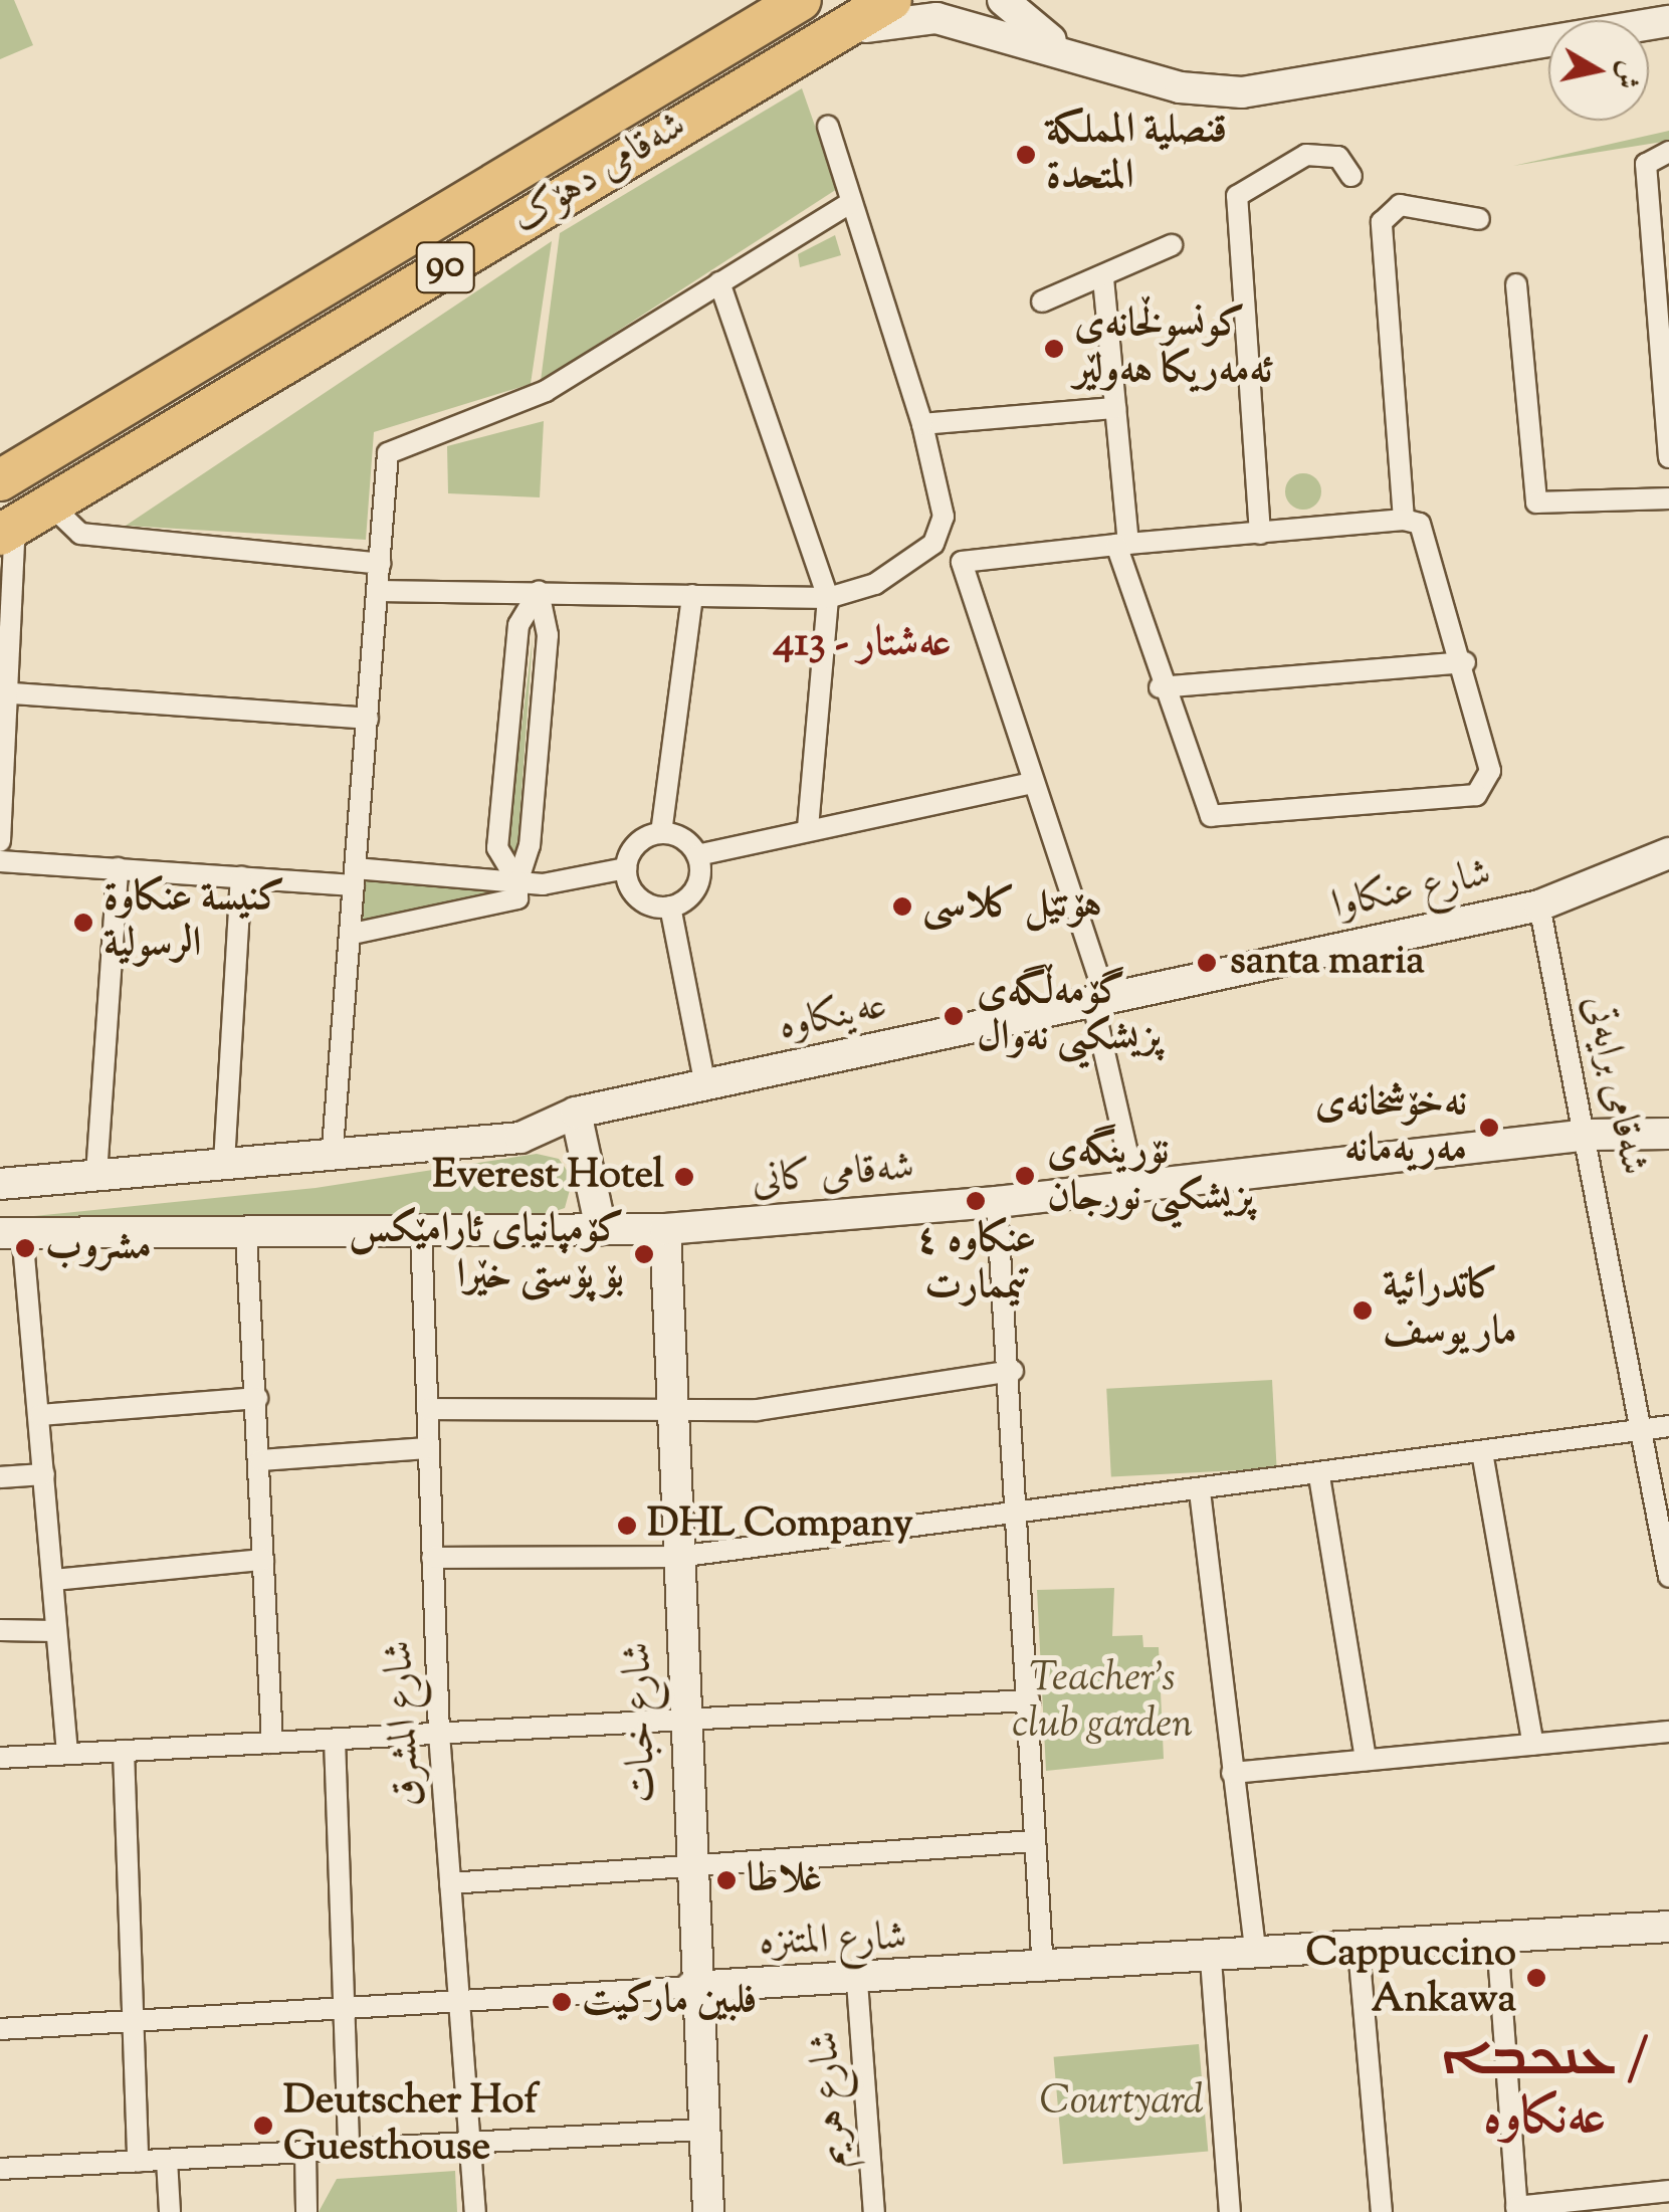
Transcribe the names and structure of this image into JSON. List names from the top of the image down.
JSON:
{
  "streets": {
    "highway": ["شەقامی دهۆک", "90"],
    "street": [
      "شارع عنكاوا",
      "عەینکاوە",
      "شەقامی برایەتی",
      "شەقامی کانی",
      "شارع خبات",
      "شارع المشرق",
      "شارع المتنزه",
      "شارع هريم"
    ]
  },
  "crossings": [
    ["شارع عنكاوا", "عەینکاوە"],
    ["شارع عنكاوا", "شەقامی برایەتی"],
    ["شەقامی برایەتی", "شەقامی کانی"],
    ["شەقامی کانی", "شارع خبات"],
    ["شەقامی کانی", "شارع المشرق"],
    ["شارع خبات", "شارع المتنزه"],
    ["شارع المشرق", "شارع المتنزه"],
    ["شارع المتنزه", "شارع هريم"]
  ],
  "districts": ["عه‌شتار - 413", "ܥܢܟܒܐ / عەنکاوە"],
  "parks": ["Teacher's club garden", "Courtyard"],
  "places": [
    "قنصلية المملكة المتحدة",
    "کونسوڵخانەی ئەمەریکا هەولێر",
    "هۆتێل کلاسی",
    "كنيسة عنكاوة الرسولية",
    "santa maria",
    "گۆمەڵگەی پزیشکیی نەوال",
    "نەخۆشخانەی مەریەمانە",
    "نۆرینگەی پزیشکیی نورجان",
    "Everest Hotel",
    "عنكاوه ٤ تيممارت",
    "مشروب",
    "کۆمپانیای ئارامێکس بۆ پۆستی خێرا",
    "كاتدرائية مار يوسف",
    "DHL Company",
    "غلاطا",
    "Cappuccino Ankawa",
    "فلبين ماركيت",
    "Deutscher Hof Guesthouse"
  ],
  "north": "right"
}
